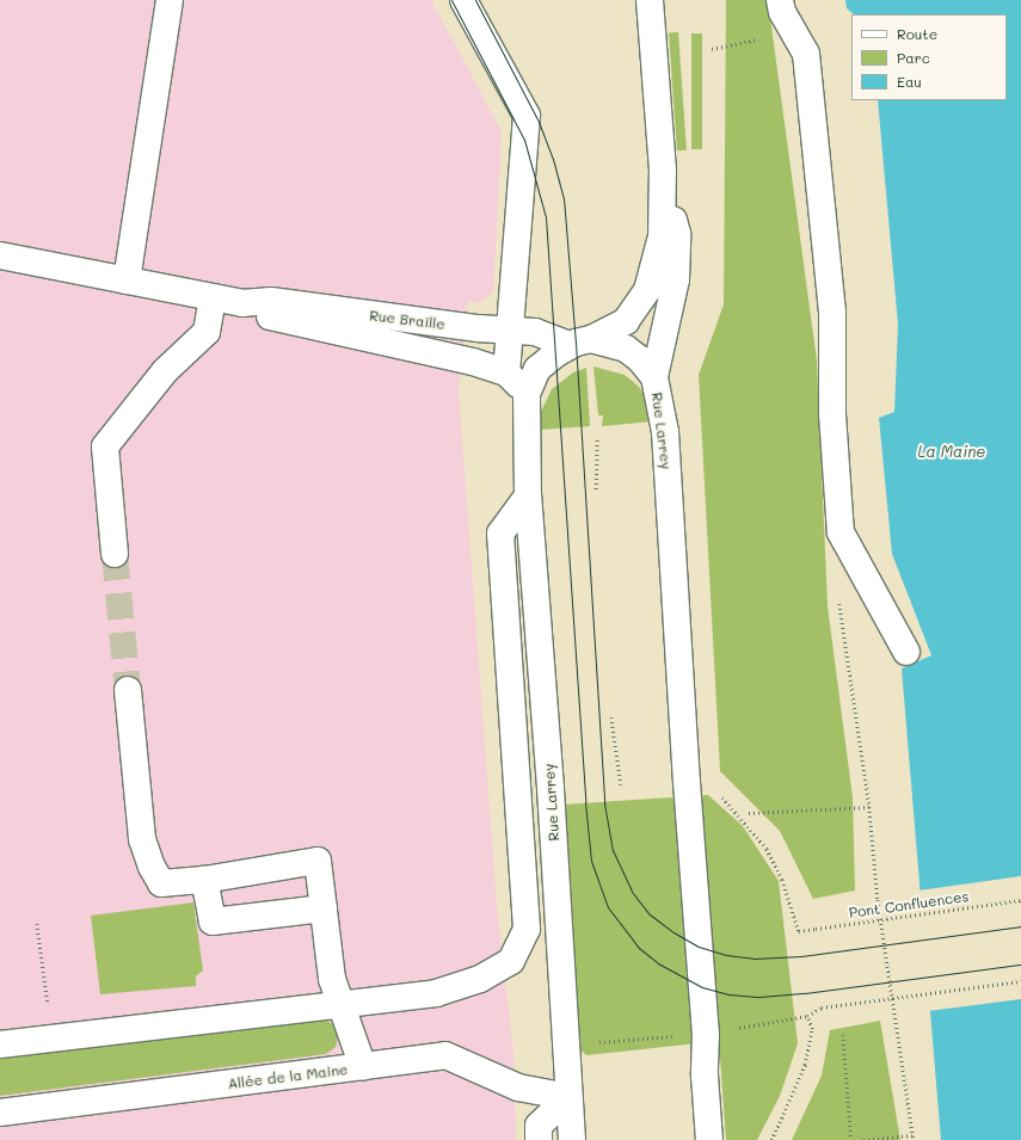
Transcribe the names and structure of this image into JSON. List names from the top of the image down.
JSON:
{
  "streets": {
    "street": ["Rue Braille", "Rue Larrey", "Allée de la Maine"],
    "path": ["Pont Confluences"]
  },
  "crossings": [
    ["Rue Braille", "Rue Larrey"],
    ["Rue Larrey", "Allée de la Maine"]
  ],
  "water": ["La Maine"],
  "legend": ["Route", "Parc", "Eau"]
}
